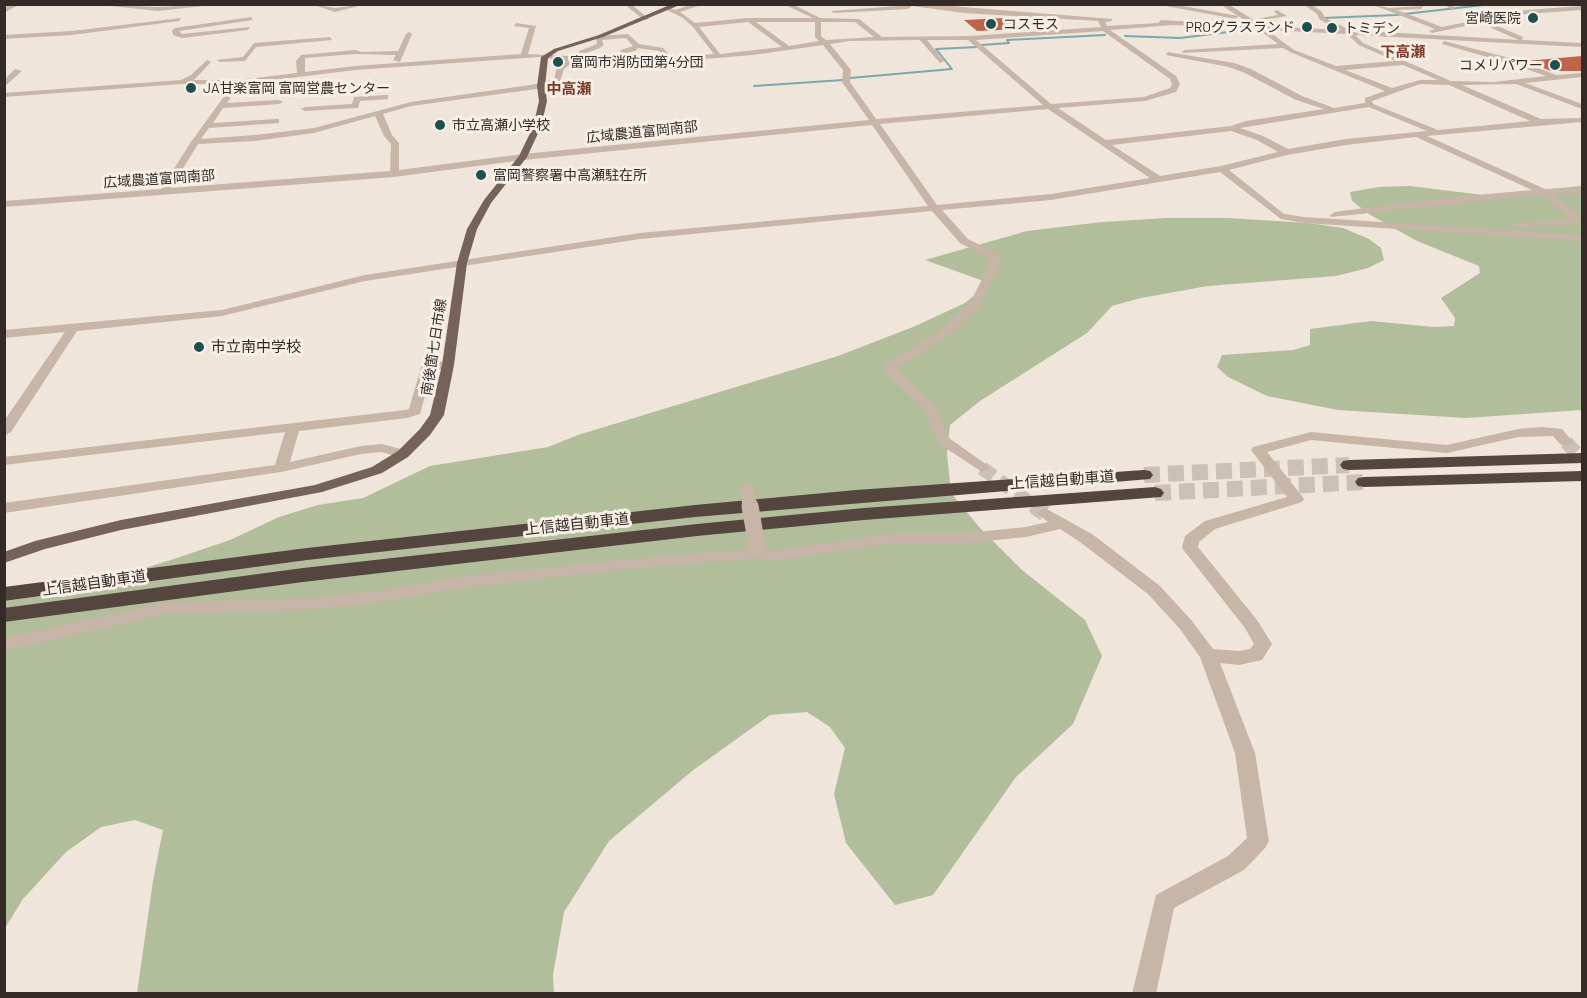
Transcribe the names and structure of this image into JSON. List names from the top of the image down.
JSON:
{
  "streets": {
    "highway": ["上信越自動車道"],
    "main road": ["南後箇七日市線"],
    "street": ["広域農道富岡南部"]
  },
  "crossings": [
    ["広域農道富岡南部", "南後箇七日市線"]
  ],
  "districts": ["下高瀬", "中高瀬"],
  "places": [
    "宮崎医院",
    "コスモス",
    "PROグラスランド",
    "トミデン",
    "富岡市消防団第4分団",
    "コメリパワー",
    "JA甘楽富岡 富岡営農センター",
    "市立高瀬小学校",
    "富岡警察署中高瀬駐在所",
    "市立南中学校"
  ]
}
